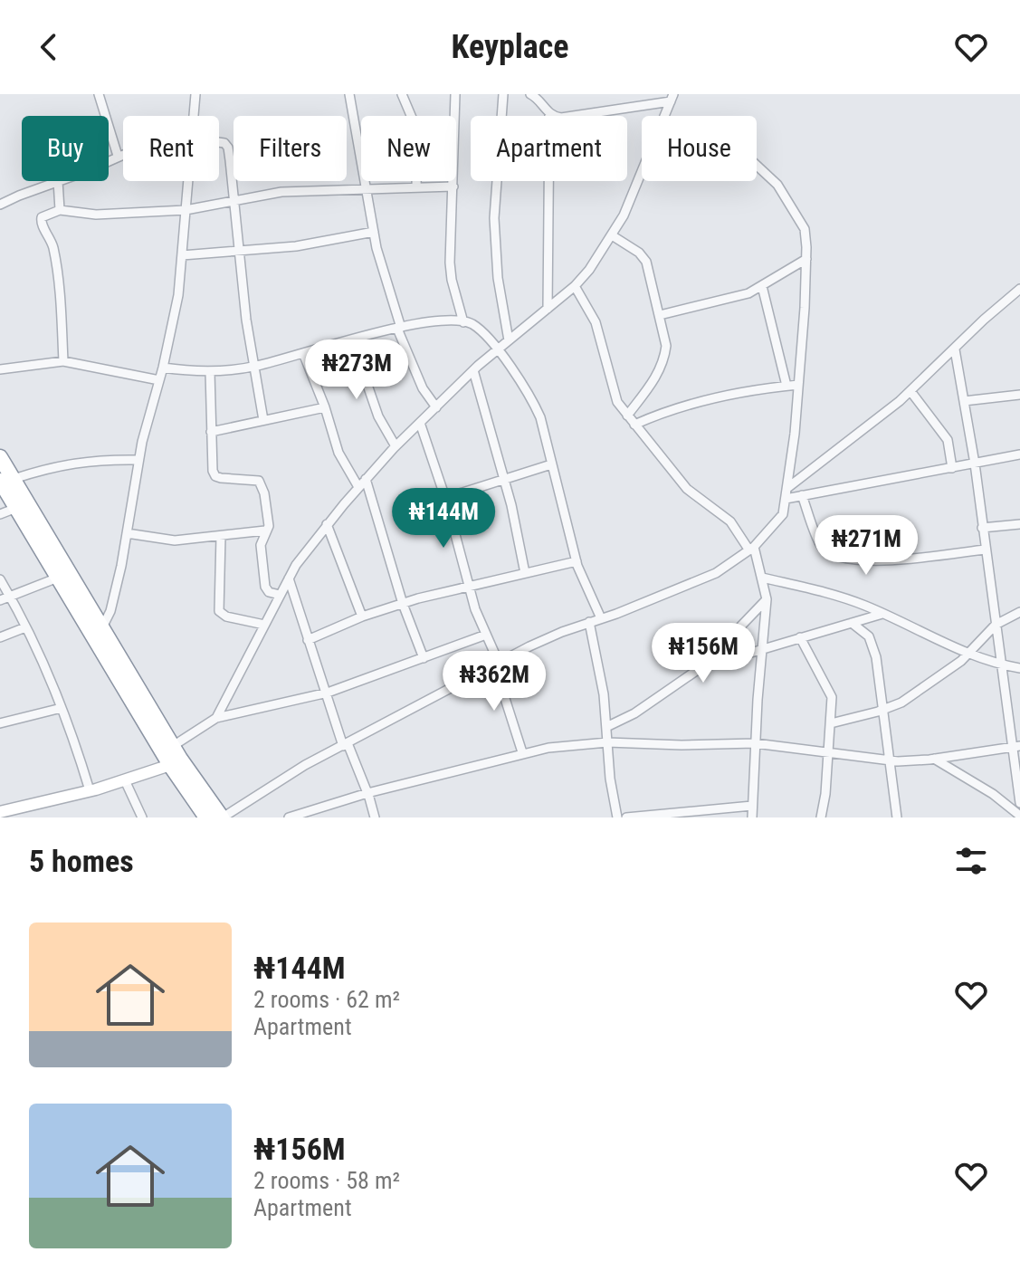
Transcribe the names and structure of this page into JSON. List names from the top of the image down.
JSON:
{
  "page": {
    "header": "Keyplace",
    "chip": [
      "Buy",
      "Rent",
      "Filters",
      "New",
      "Apartment",
      "House"
    ],
    "price": [
      "₦273M",
      "₦144M",
      "₦271M",
      "₦156M",
      "₦362M"
    ],
    "heading": "5 homes",
    "list": [
      {
        "name": "₦144M",
        "note": "2 rooms · 62 m² · Apartment"
      },
      {
        "name": "₦156M",
        "note": "2 rooms · 58 m² · Apartment"
      }
    ]
  }
}
